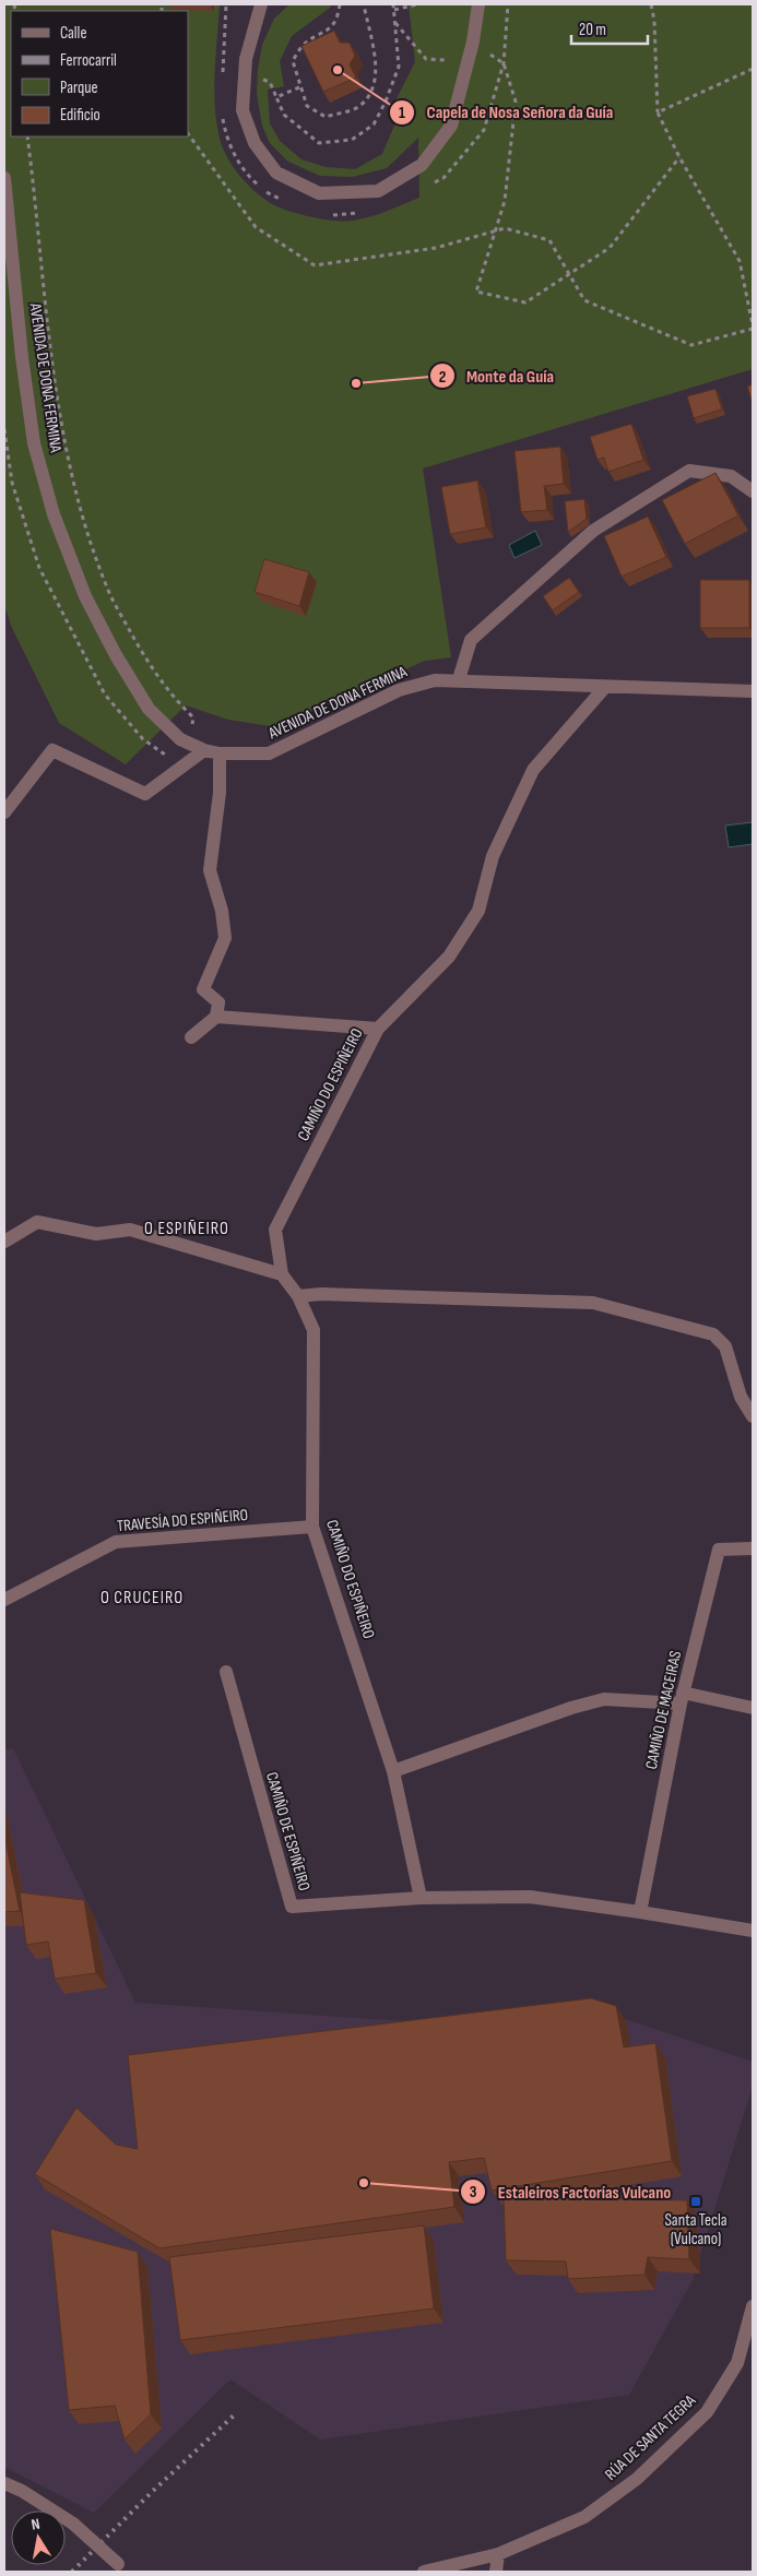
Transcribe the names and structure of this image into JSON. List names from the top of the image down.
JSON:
{
  "streets": {
    "street": [
      "AVENIDA DE DONA FERMINA",
      "CAMIÑO DO ESPIÑEIRO",
      "TRAVESÍA DO ESPIÑEIRO",
      "CAMIÑO DE MACEIRAS",
      "CAMIÑO DE ESPIÑEIRO",
      "RÚA DE SANTA TEGRA"
    ]
  },
  "crossings": [
    ["AVENIDA DE DONA FERMINA", "CAMIÑO DO ESPIÑEIRO"],
    ["CAMIÑO DO ESPIÑEIRO", "TRAVESÍA DO ESPIÑEIRO"],
    ["CAMIÑO DO ESPIÑEIRO", "CAMIÑO DE ESPIÑEIRO"]
  ],
  "districts": ["O ESPIÑEIRO", "O CRUCEIRO"],
  "places": {
    "other": ["Capela de Nosa Señora da Guía", "Monte da Guía", "Estaleiros Factorías Vulcano"],
    "transit": ["Santa Tecla (Vulcano)"]
  },
  "legend": [
    "Calle",
    "Ferrocarril",
    "Parque",
    "Edificio"
  ],
  "scale_bar": "20 m",
  "north": "top"
}
